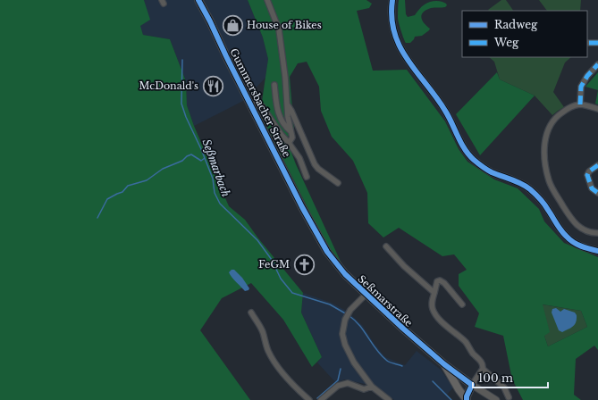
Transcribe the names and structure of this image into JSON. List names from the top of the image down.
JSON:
{
  "streets": {
    "main road": ["Gummersbacher Straße", "Seßmarstraße"]
  },
  "crossings": [
    ["Gummersbacher Straße", "Seßmarstraße"]
  ],
  "water": ["Seßmarbach"],
  "places": {
    "shop": ["House of Bikes"],
    "restaurant": ["McDonald's"],
    "church": ["FeGM"]
  },
  "legend": ["Radweg", "Weg"],
  "scale_bar": "100 m"
}
